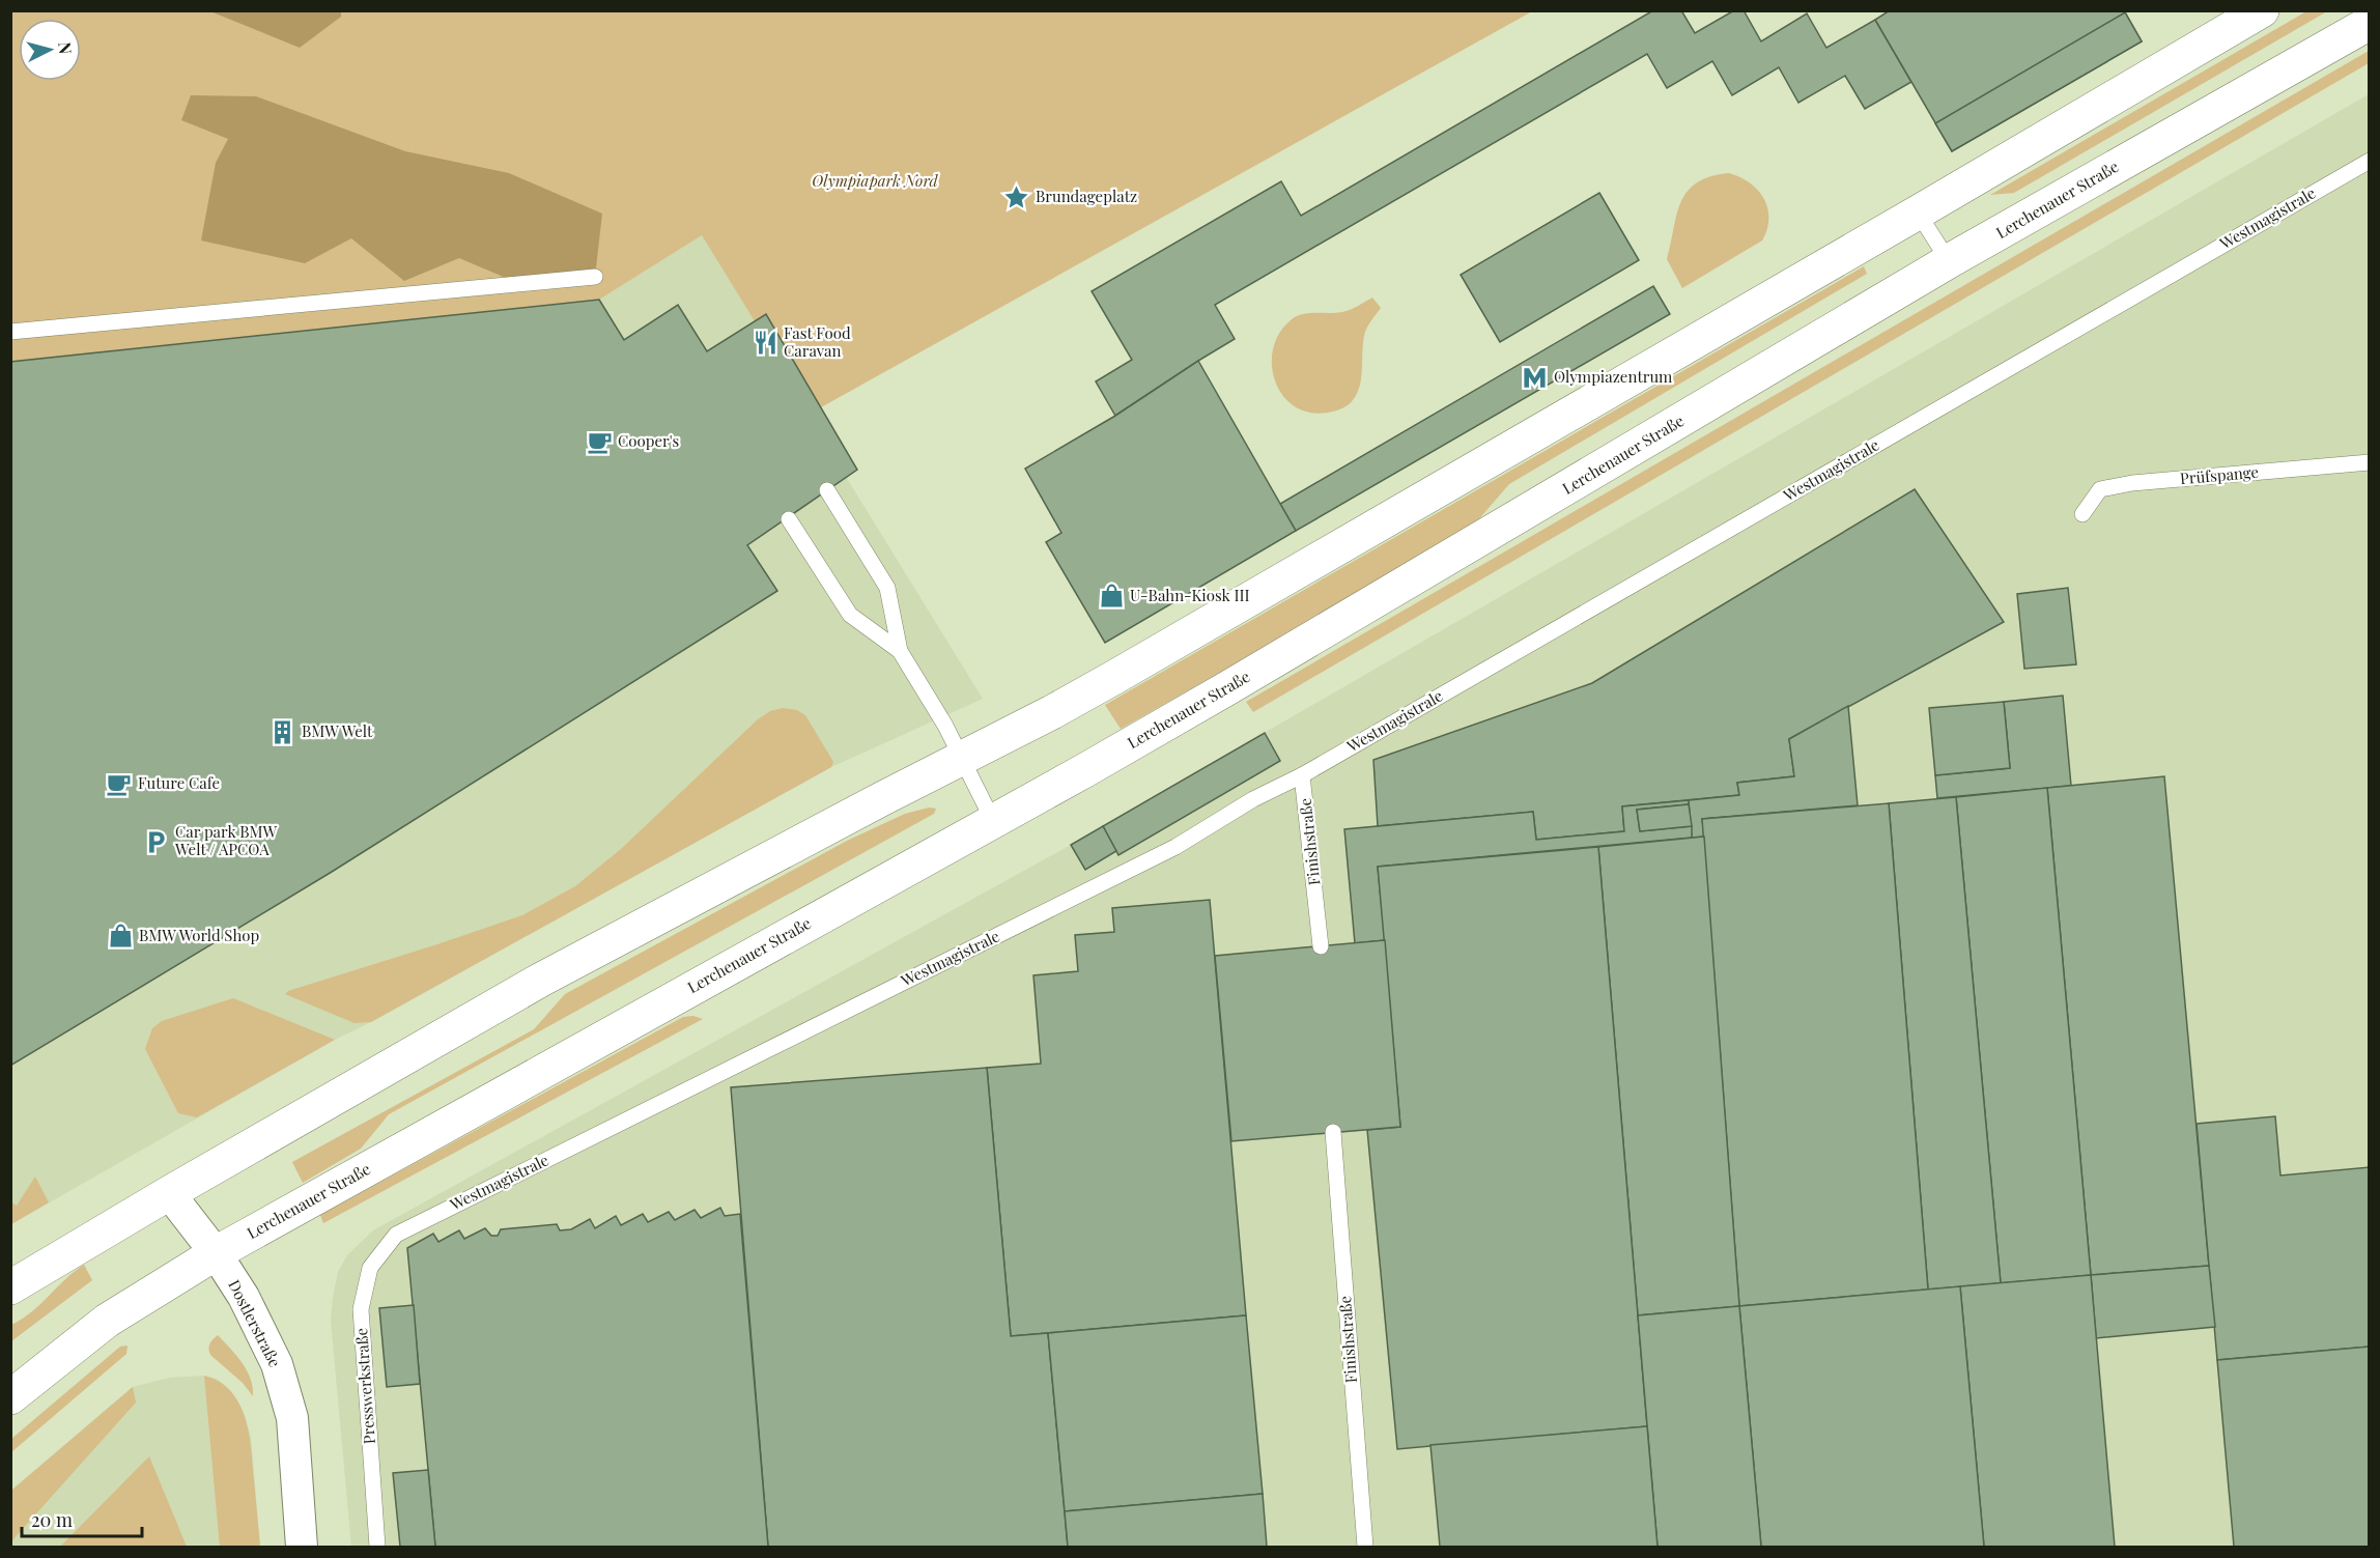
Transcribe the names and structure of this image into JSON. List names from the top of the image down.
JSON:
{
  "streets": {
    "main road": ["Lerchenauer Straße"],
    "street": ["Dostlerstraße"],
    "lane": [
      "Westmagistrale",
      "Prüfspange",
      "Finishstraße",
      "Presswerkstraße"
    ]
  },
  "crossings": [
    ["Lerchenauer Straße", "Dostlerstraße"],
    ["Westmagistrale", "Finishstraße"],
    ["Westmagistrale", "Presswerkstraße"]
  ],
  "parks": ["Olympiapark Nord"],
  "places": {
    "place": ["Brundageplatz"],
    "restaurant": ["Fast Food Caravan"],
    "metro station": ["Olympiazentrum"],
    "cafe": ["Cooper's", "Future Cafe"],
    "shop": ["U-Bahn-Kiosk III", "BMW World Shop"],
    "building": ["BMW Welt"],
    "parking": ["Car park BMW Welt / APCOA"]
  },
  "scale_bar": "20 m",
  "north": "right"
}
